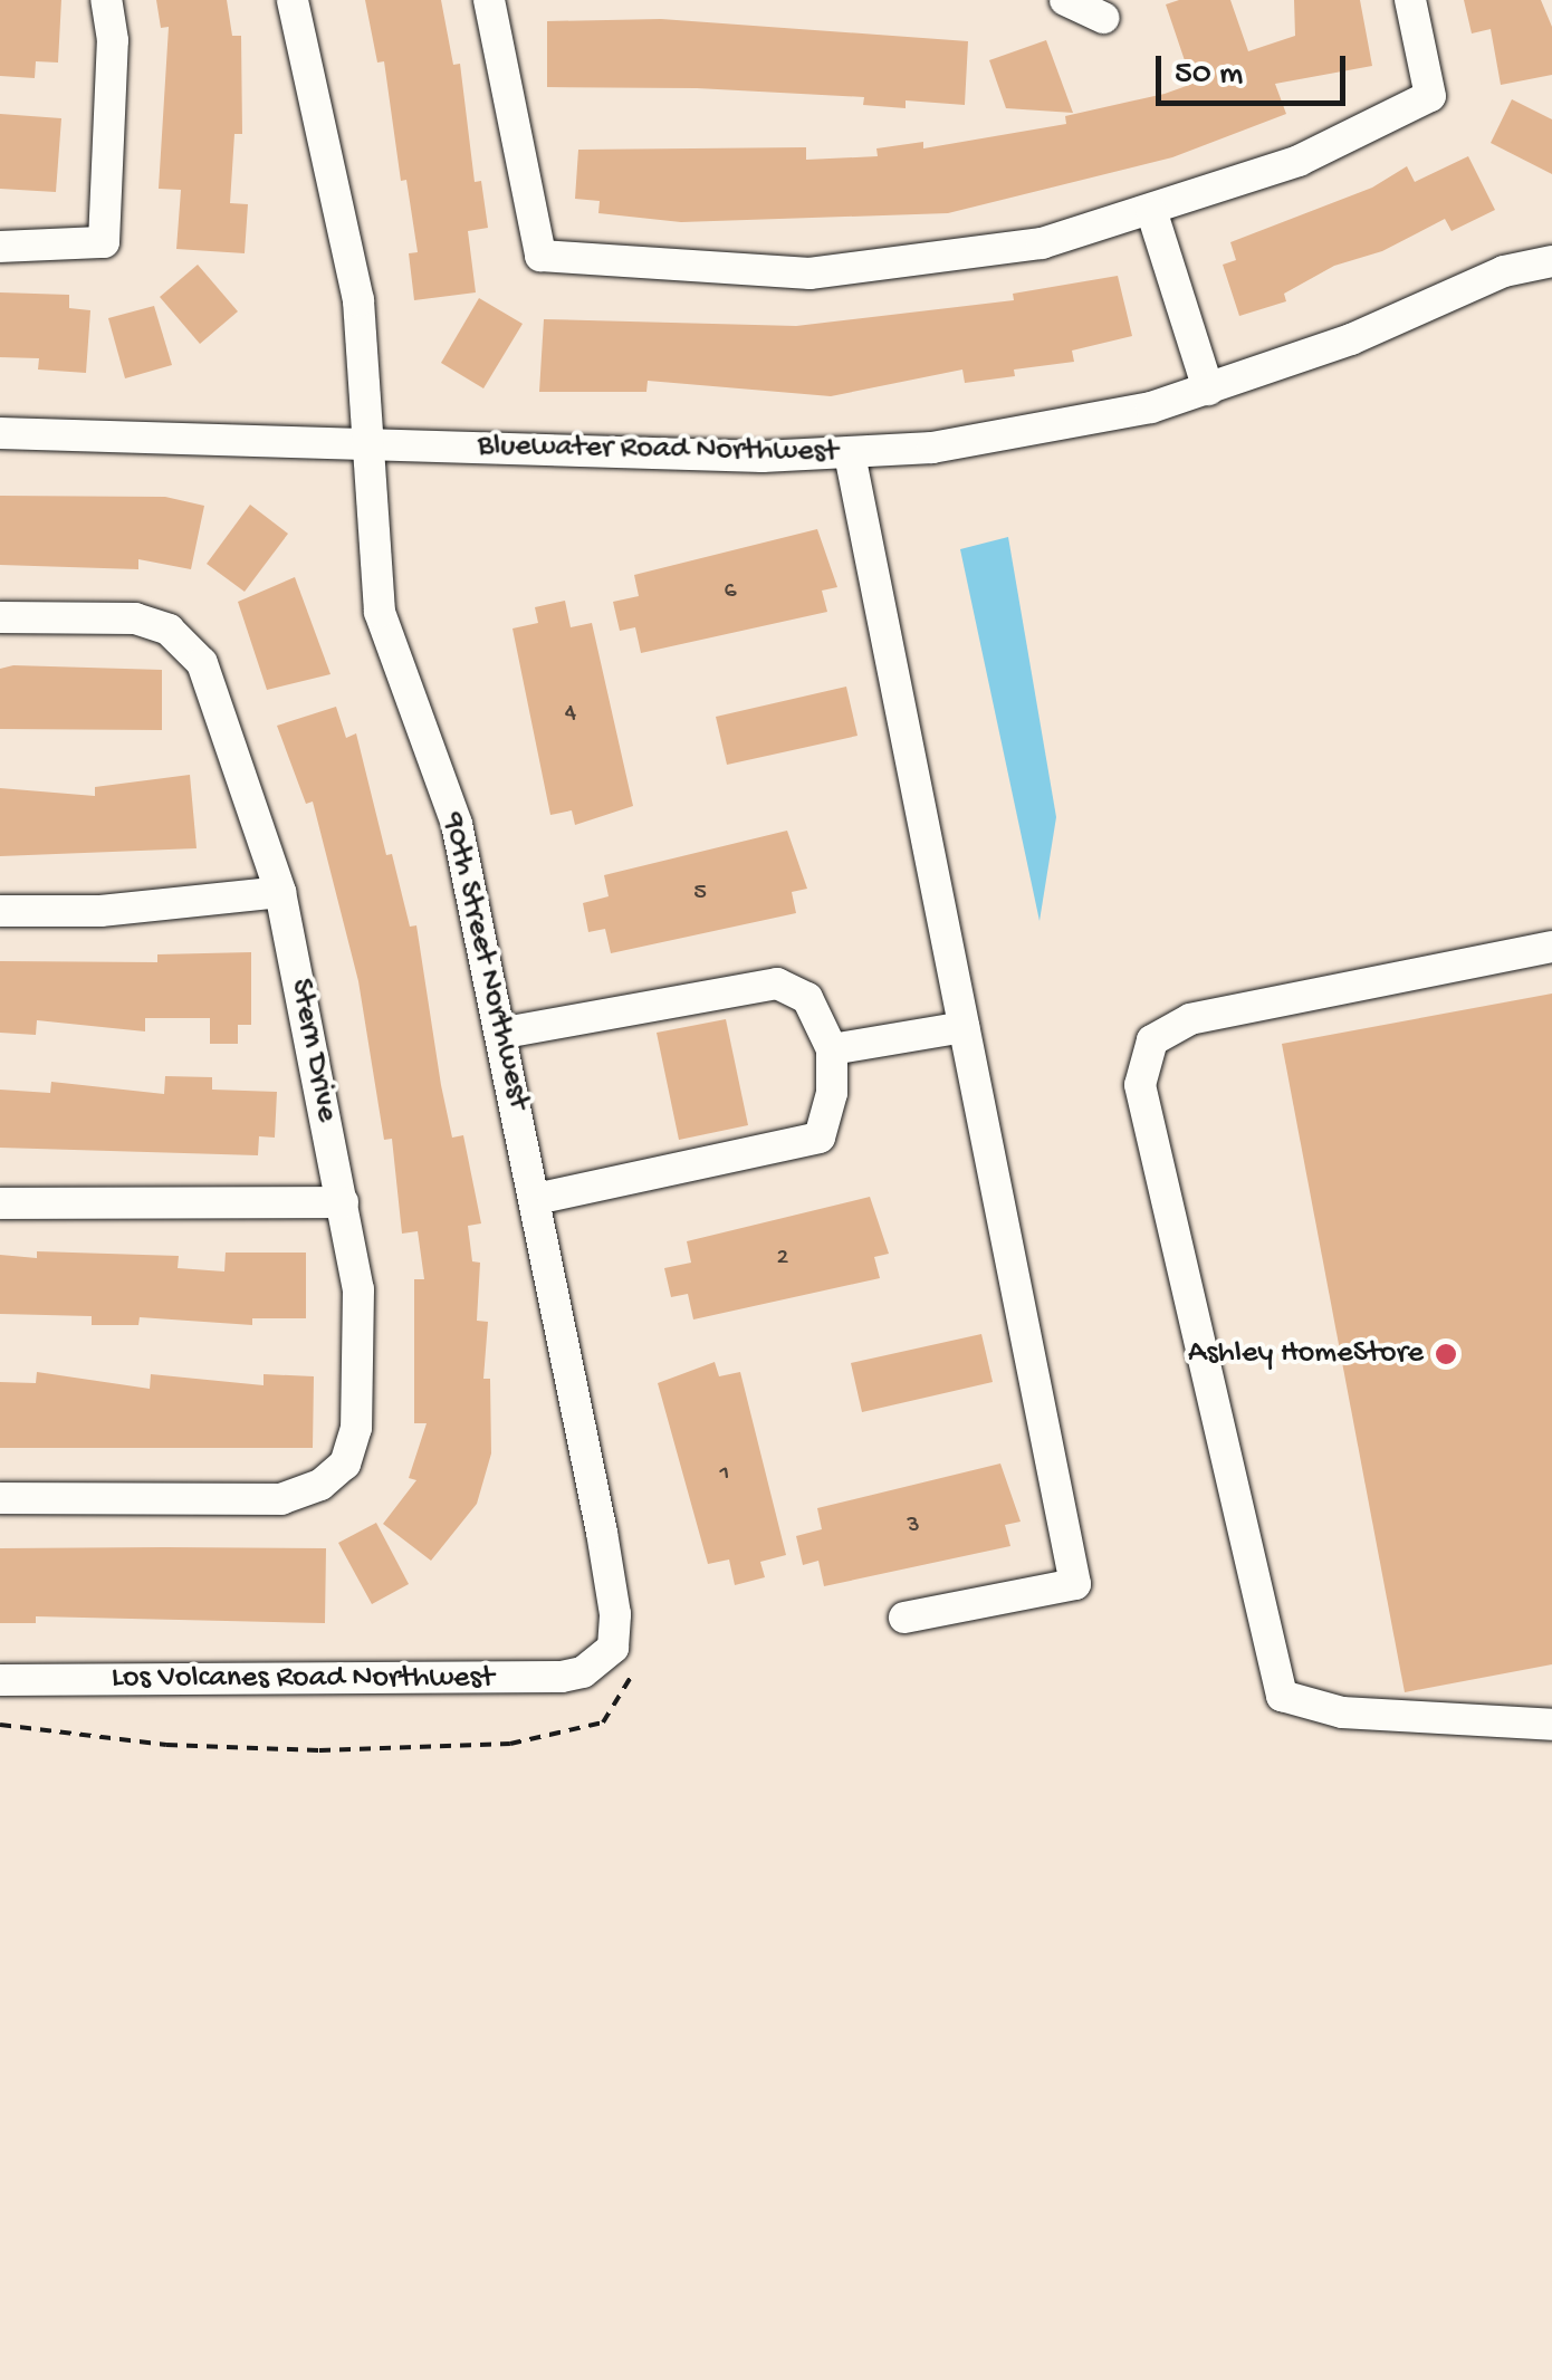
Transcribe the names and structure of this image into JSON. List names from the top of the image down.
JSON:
{
  "streets": {
    "street": [
      "Bluewater Road Northwest",
      "90th Street Northwest",
      "Stern Drive",
      "Los Volcanes Road Northwest"
    ]
  },
  "crossings": [
    ["Bluewater Road Northwest", "90th Street Northwest"],
    ["90th Street Northwest", "Los Volcanes Road Northwest"]
  ],
  "places": ["Ashley HomeStore"],
  "house_numbers": [
    "6",
    "4",
    "5",
    "2",
    "1",
    "3"
  ],
  "scale_bar": "50 m"
}
